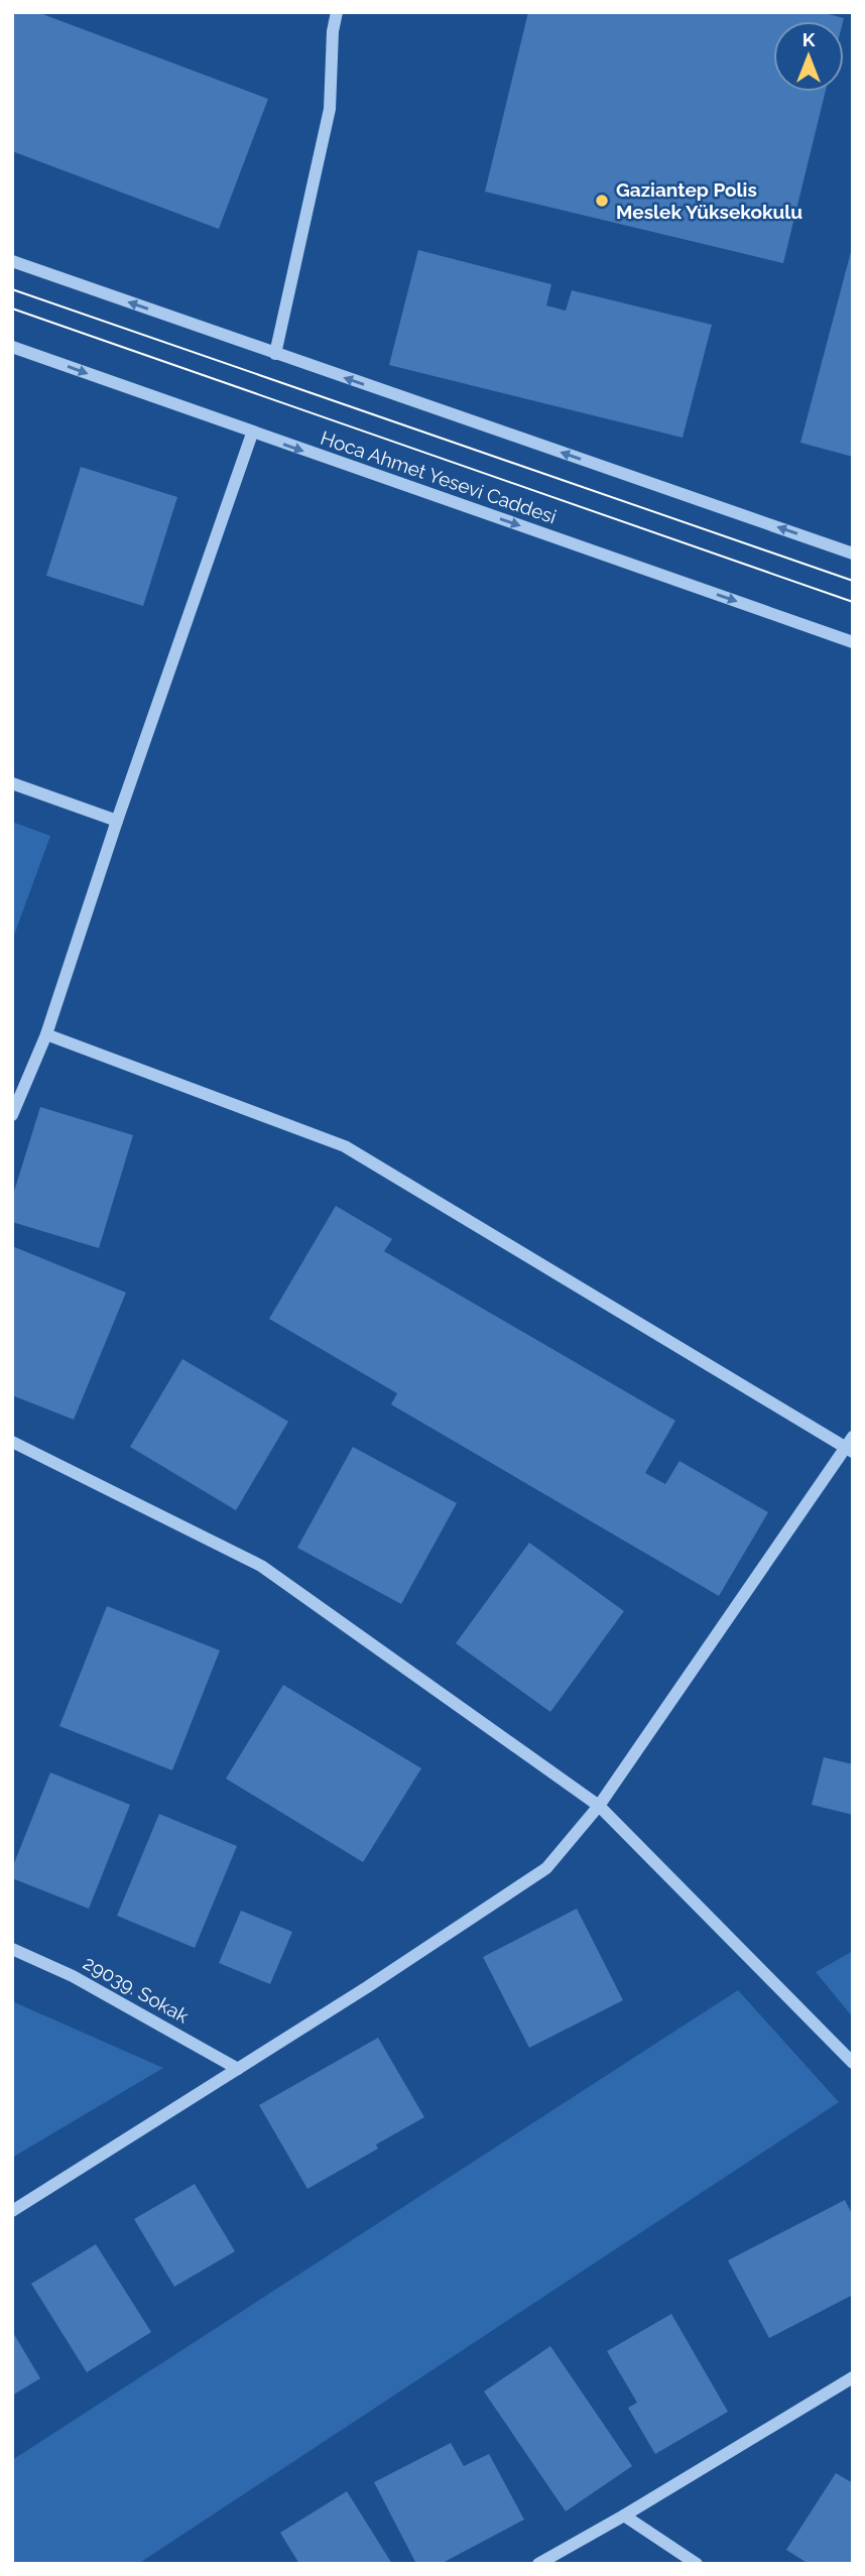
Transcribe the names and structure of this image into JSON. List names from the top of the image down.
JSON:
{
  "streets": {
    "street": ["Hoca Ahmet Yesevi Caddesi", "29039. Sokak"]
  },
  "places": ["Gaziantep Polis Meslek Yüksekokulu"],
  "north": "top"
}
